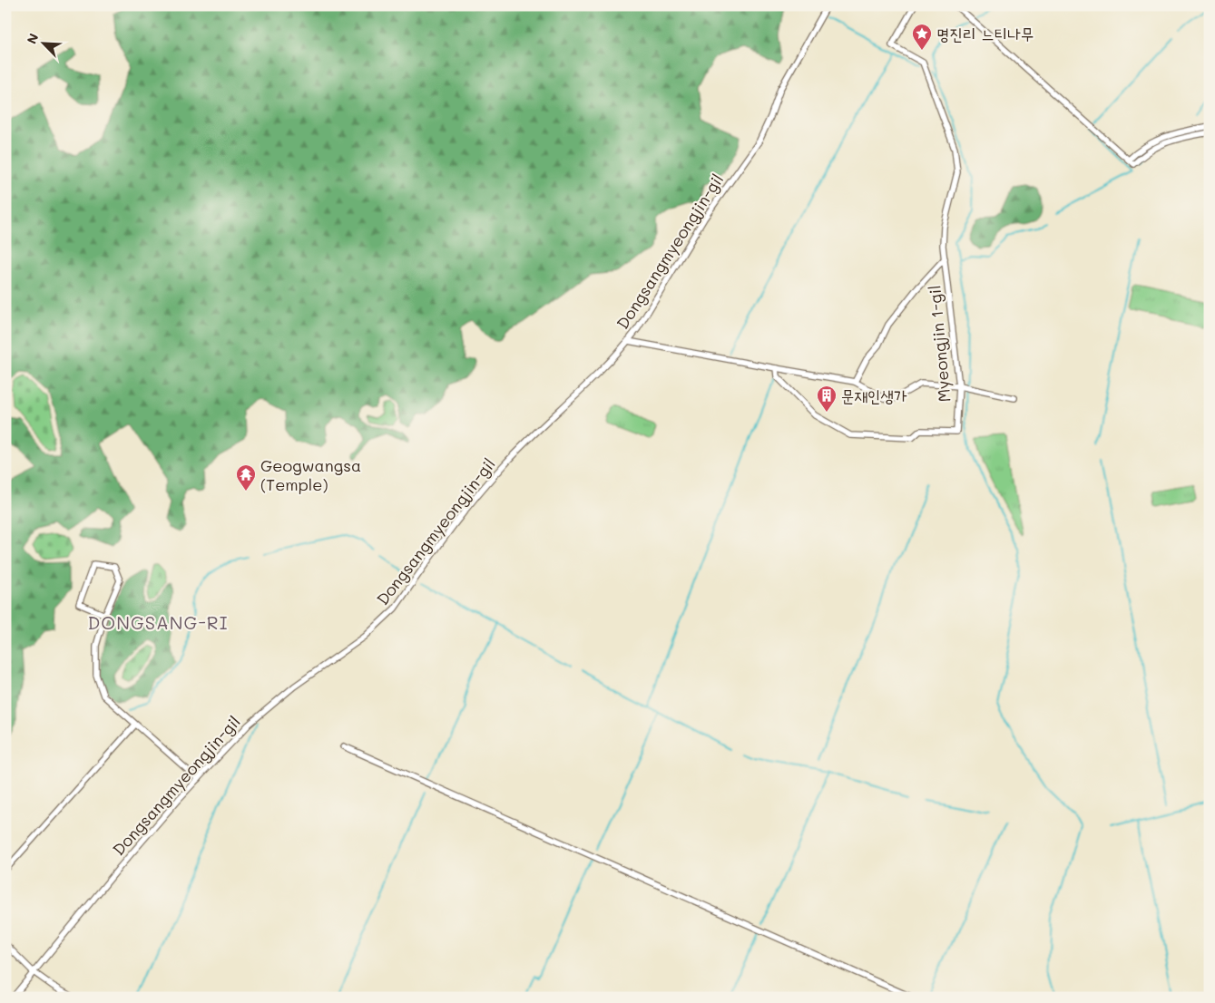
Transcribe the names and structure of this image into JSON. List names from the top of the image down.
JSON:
{
  "streets": {
    "street": ["Dongsangmyeongjin-gil", "Myeongjin 1-gil"]
  },
  "districts": ["DONGSANG-RI"],
  "places": {
    "place": ["명진리 느티나무"],
    "building": ["문재인생가"],
    "temple": ["Geogwangsa (Temple)"]
  },
  "north": "top left"
}
